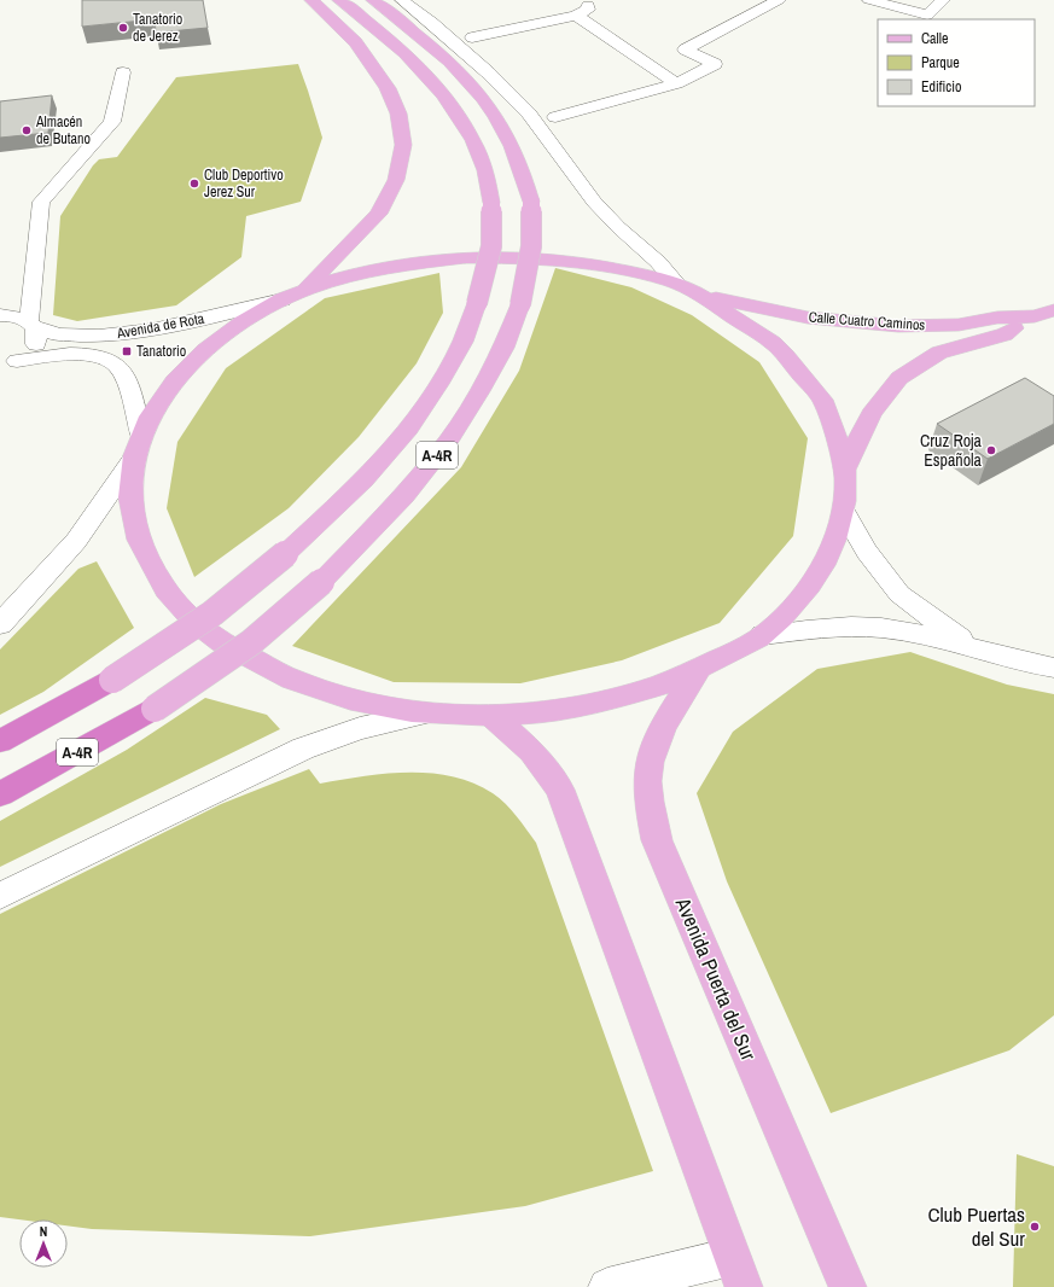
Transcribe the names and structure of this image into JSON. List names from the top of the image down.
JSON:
{
  "streets": {
    "highway": ["A-4R"],
    "main road": ["Calle Cuatro Caminos", "Avenida Puerta del Sur"],
    "street": ["Avenida de Rota"]
  },
  "places": {
    "other": [
      "Tanatorio de Jerez",
      "Almacén de Butano",
      "Club Deportivo Jerez Sur",
      "Cruz Roja Española",
      "Club Puertas del Sur"
    ],
    "transit": ["Tanatorio"]
  },
  "legend": ["Calle", "Parque", "Edificio"],
  "north": "top"
}
